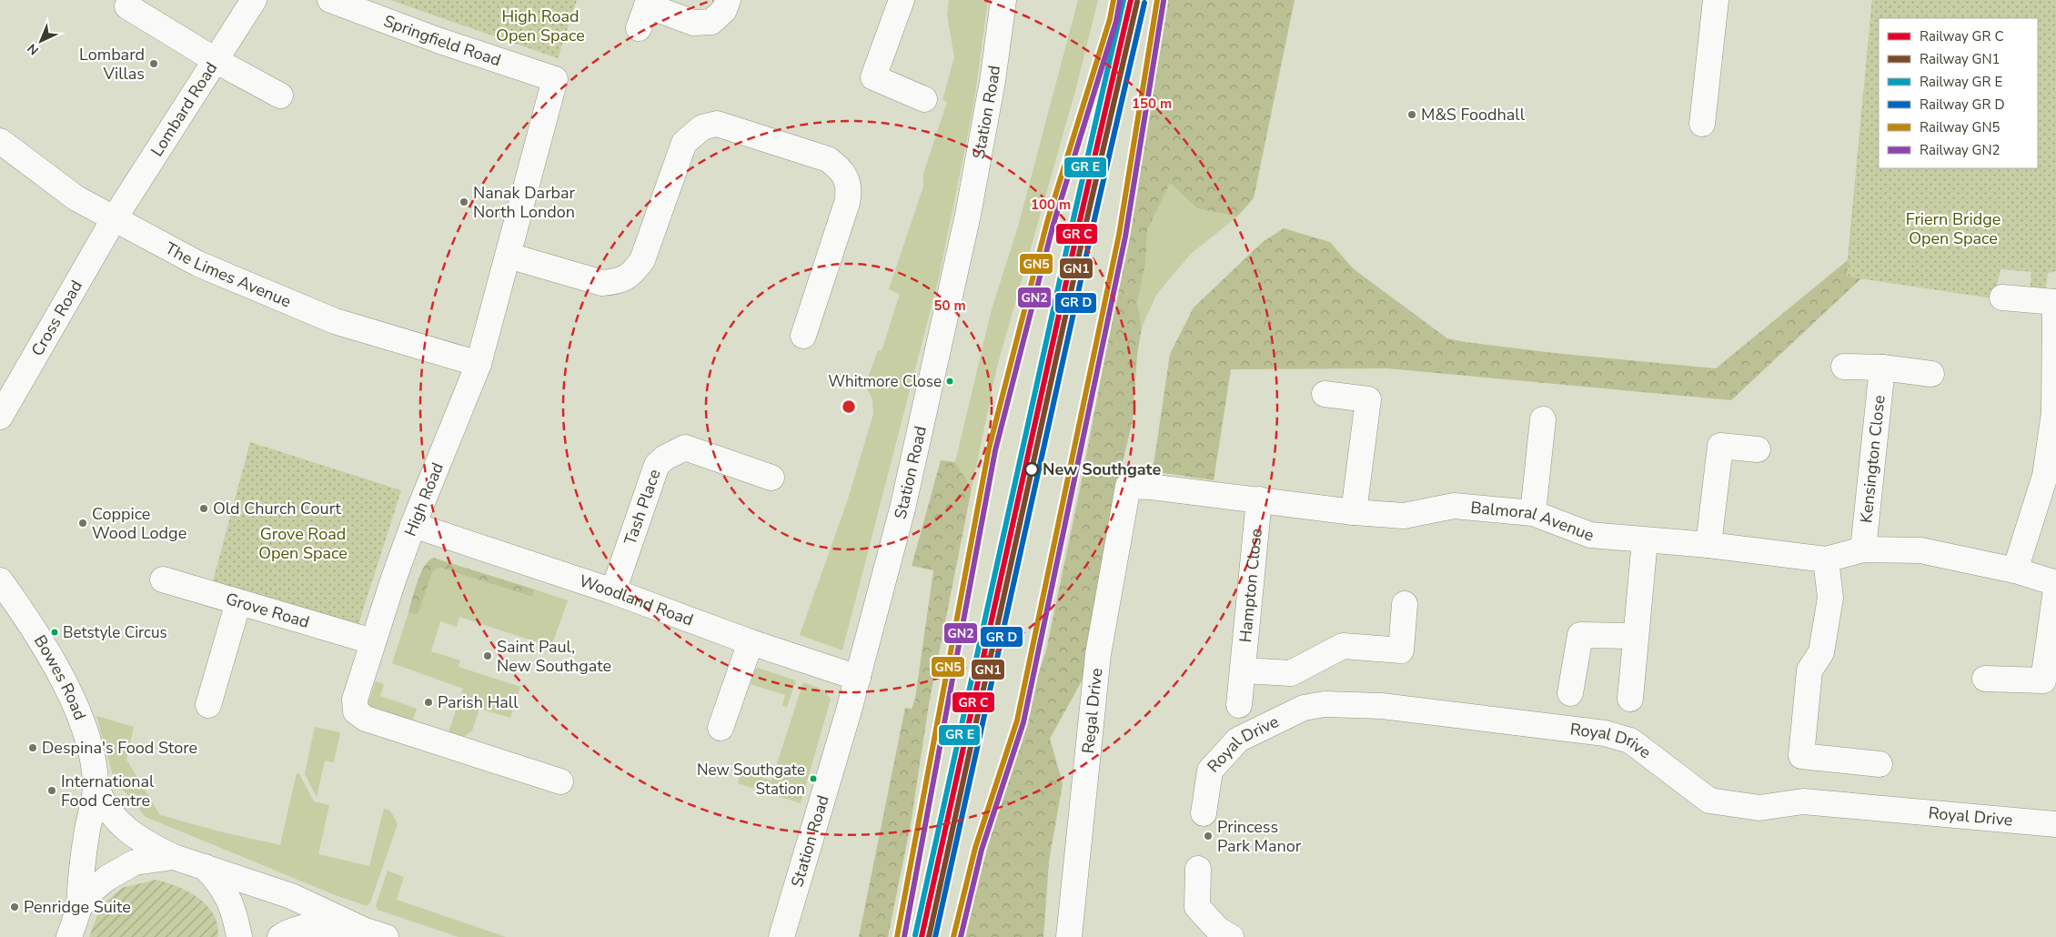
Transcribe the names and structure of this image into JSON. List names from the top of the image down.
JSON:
{
  "streets": {
    "street": [
      "Springfield Road",
      "Lombard Road",
      "Station Road",
      "The Limes Avenue",
      "Cross Road",
      "Kensington Close",
      "High Road",
      "Tash Place",
      "Balmoral Avenue",
      "Hampton Close",
      "Woodland Road",
      "Grove Road",
      "Bowes Road",
      "Regal Drive",
      "Royal Drive"
    ]
  },
  "crossings": [
    ["Springfield Road", "High Road"],
    ["Lombard Road", "The Limes Avenue"],
    ["Lombard Road", "Cross Road"],
    ["Station Road", "Woodland Road"],
    ["The Limes Avenue", "Cross Road"],
    ["The Limes Avenue", "High Road"],
    ["Kensington Close", "Balmoral Avenue"],
    ["High Road", "Woodland Road"],
    ["High Road", "Grove Road"],
    ["Tash Place", "Woodland Road"],
    ["Balmoral Avenue", "Hampton Close"],
    ["Balmoral Avenue", "Regal Drive"]
  ],
  "parks": ["High Road Open Space", "Friern Bridge Open Space", "Grove Road Open Space"],
  "places": [
    "Lombard Villas",
    "M&S Foodhall",
    "Nanak Darbar North London",
    "Whitmore Close",
    "New Southgate",
    "Old Church Court",
    "Coppice Wood Lodge",
    "Betstyle Circus",
    "Saint Paul, New Southgate",
    "Parish Hall",
    "Despina's Food Store",
    "New Southgate Station",
    "International Food Centre",
    "Princess Park Manor",
    "Penridge Suite"
  ],
  "lines": ["rail line GN5", "rail line GN2", "rail line GN1"],
  "legend": [
    "Railway GR C",
    "Railway GN1",
    "Railway GR E",
    "Railway GR D",
    "Railway GN5",
    "Railway GN2"
  ],
  "north": "bottom left",
  "rings": ["150 m", "100 m", "50 m"]
}
